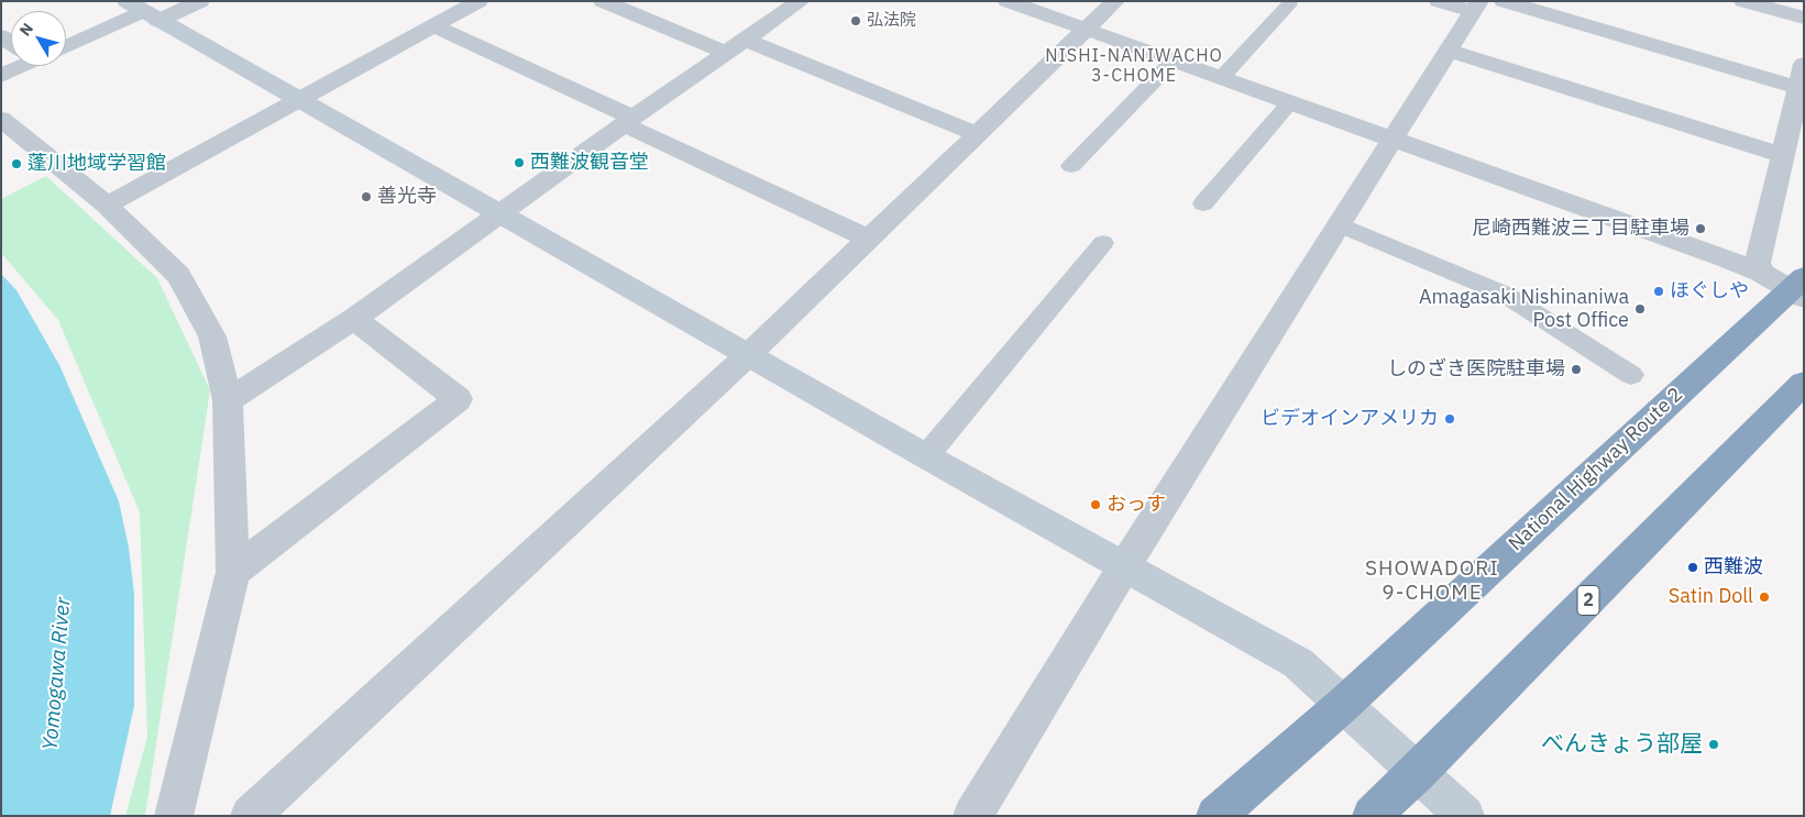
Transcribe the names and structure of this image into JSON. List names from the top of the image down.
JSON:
{
  "streets": {
    "highway": ["National Highway Route 2", "2"]
  },
  "districts": ["NISHI-NANIWACHO 3-CHOME", "SHOWADORI 9-CHOME"],
  "water": ["Yomogawa River"],
  "places": [
    "弘法院",
    "西難波観音堂",
    "蓬川地域学習館",
    "善光寺",
    "尼崎西難波三丁目駐車場",
    "ほぐしや",
    "Amagasaki Nishinaniwa Post Office",
    "しのざき医院駐車場",
    "ビデオインアメリカ",
    "おっす",
    "西難波",
    "Satin Doll",
    "べんきょう部屋"
  ],
  "north": "top left"
}
